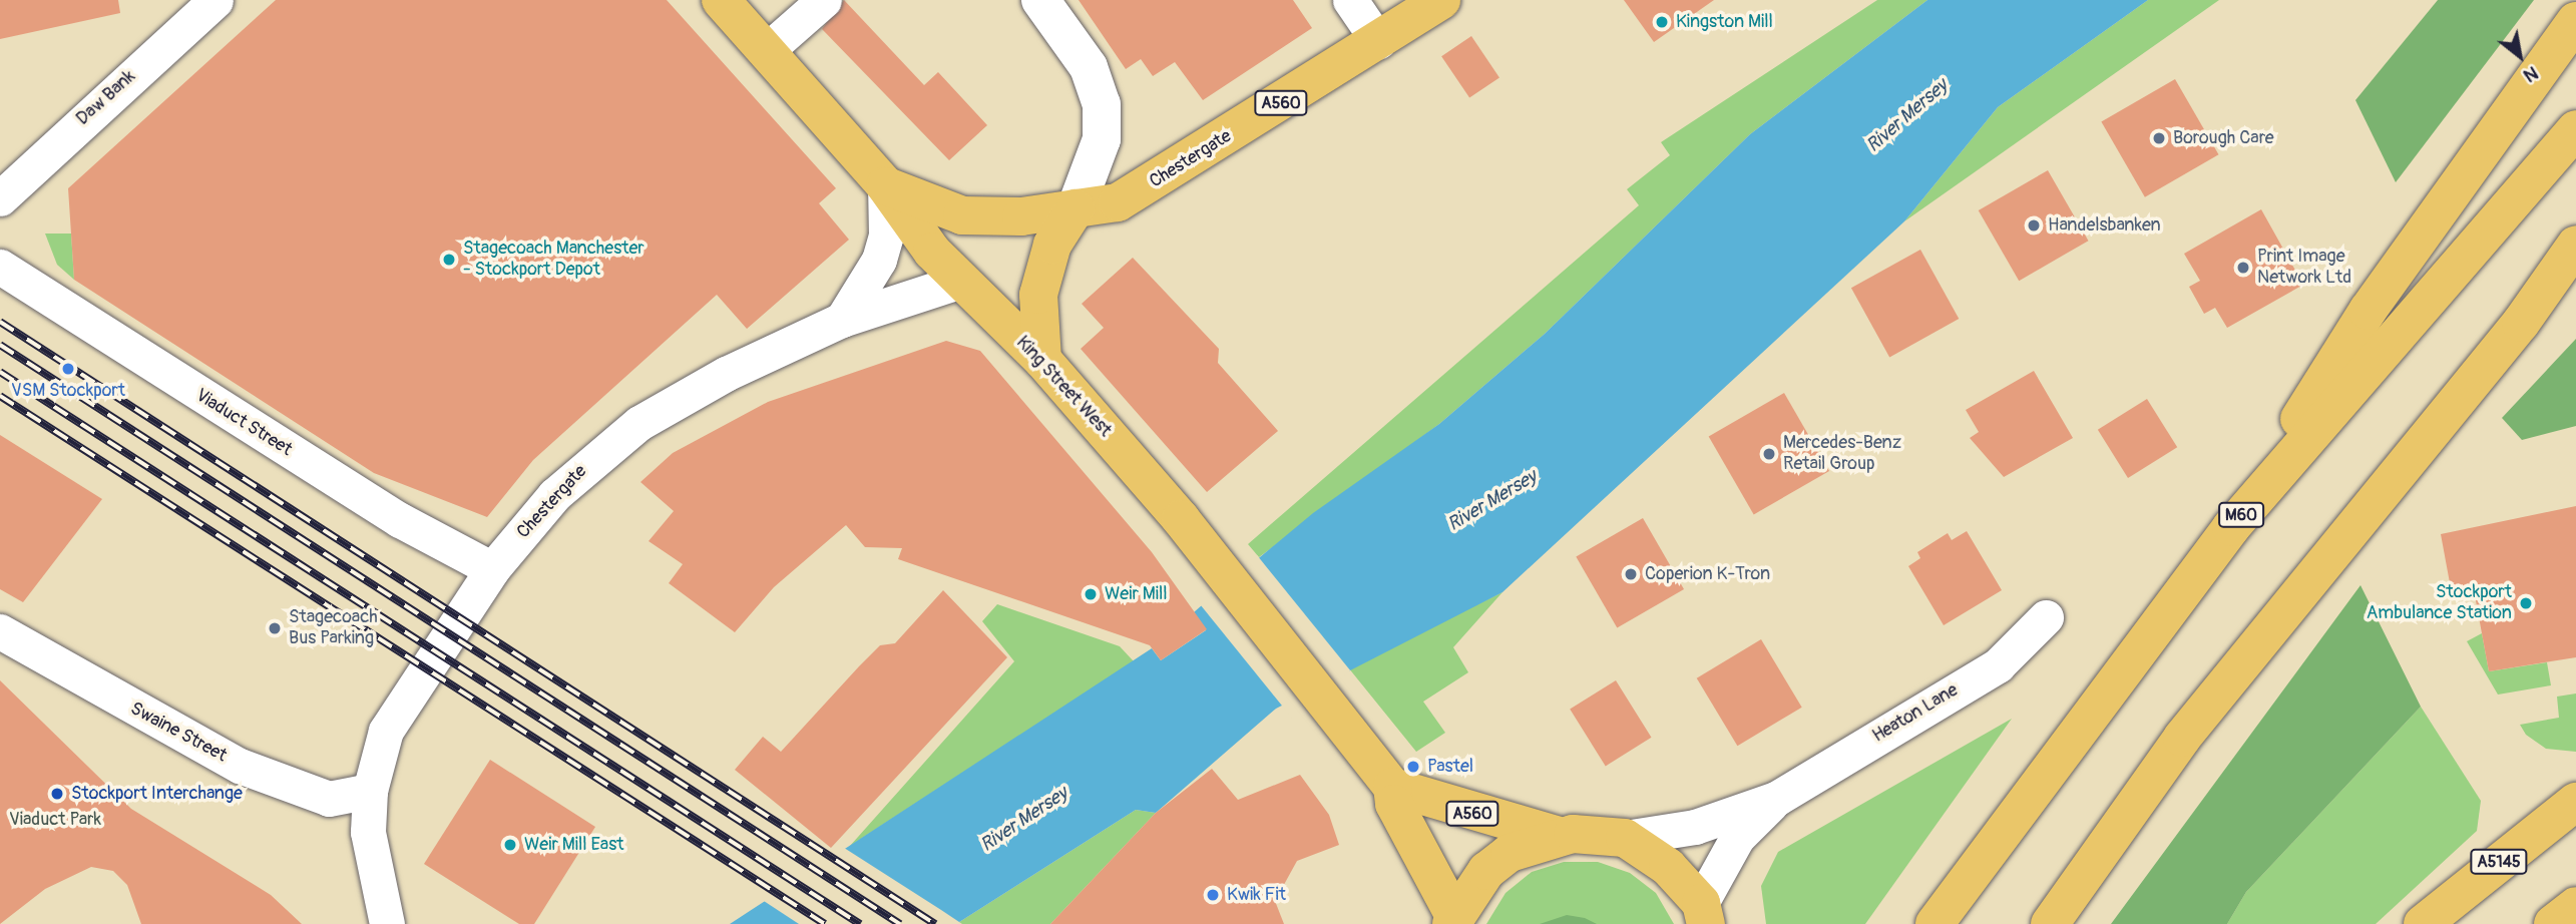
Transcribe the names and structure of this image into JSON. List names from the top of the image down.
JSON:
{
  "streets": {
    "main road": [
      "A560",
      "Chestergate",
      "King Street West",
      "M60",
      "A5145"
    ],
    "street": [
      "Daw Bank",
      "Viaduct Street",
      "Heaton Lane",
      "Swaine Street"
    ]
  },
  "crossings": [
    ["A560", "King Street West"],
    ["Chestergate", "King Street West"],
    ["Chestergate", "Viaduct Street"],
    ["Chestergate", "Swaine Street"]
  ],
  "water": ["River Mersey"],
  "parks": ["Viaduct Park"],
  "places": [
    "Kingston Mill",
    "Borough Care",
    "Handelsbanken",
    "Stagecoach Manchester - Stockport Depot",
    "Print Image Network Ltd",
    "VSM Stockport",
    "Mercedes-Benz Retail Group",
    "Coperion K-Tron",
    "Weir Mill",
    "Stockport Ambulance Station",
    "Stagecoach Bus Parking",
    "Pastel",
    "Stockport Interchange",
    "Weir Mill East",
    "Kwik Fit"
  ],
  "north": "bottom right"
}
